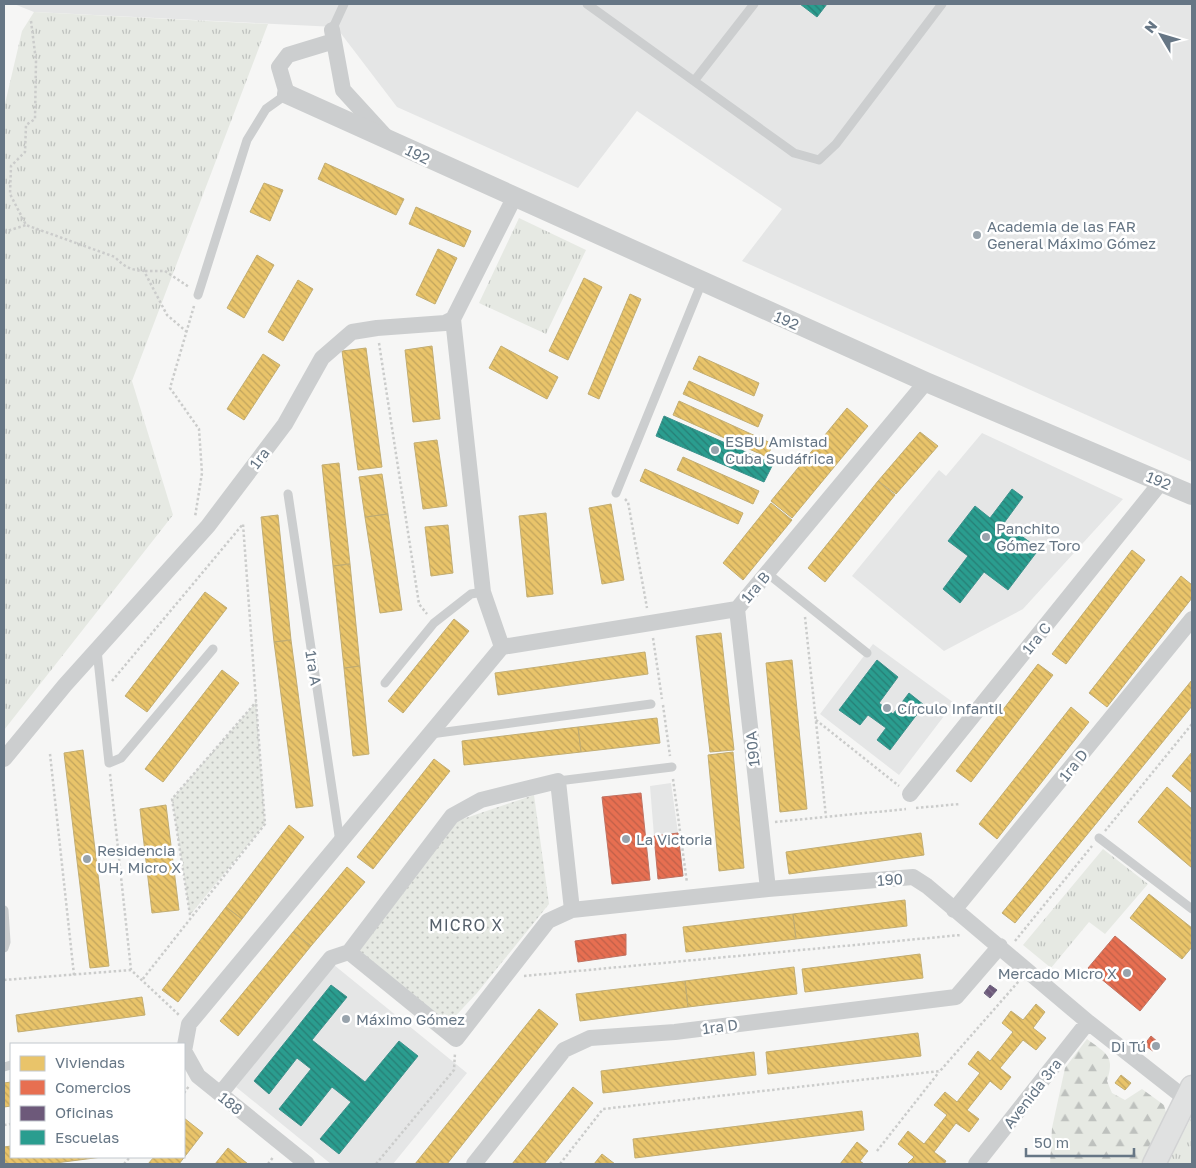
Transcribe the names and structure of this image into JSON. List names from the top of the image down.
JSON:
{
  "streets": {
    "street": [
      "192",
      "1ra",
      "1ra B",
      "1ra C",
      "190A",
      "1ra D",
      "190",
      "Avenida 3ra",
      "188"
    ],
    "lane": ["1ra A"]
  },
  "crossings": [
    ["192", "1ra B"],
    ["192", "1ra C"],
    ["1ra B", "190A"],
    ["190A", "190"],
    ["1ra D", "190"],
    ["190", "Avenida 3ra"]
  ],
  "districts": ["MICRO X"],
  "places": [
    "Academia de las FAR General Máximo Gómez",
    "ESBU Amistad Cuba Sudáfrica",
    "Panchito Gómez Toro",
    "Círculo Infantil",
    "La Victoria",
    "Residencia UH, Micro X",
    "Mercado Micro X",
    "Máximo Gómez",
    "Di Tú"
  ],
  "legend": [
    "Viviendas",
    "Comercios",
    "Oficinas",
    "Escuelas"
  ],
  "scale_bar": "50 m",
  "north": "top left"
}
